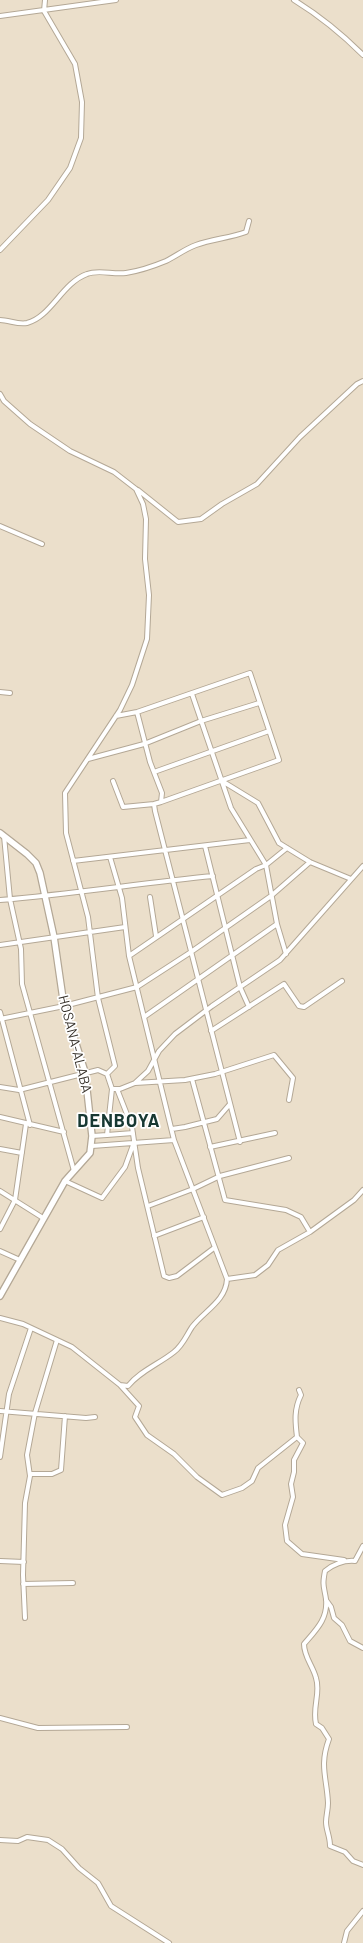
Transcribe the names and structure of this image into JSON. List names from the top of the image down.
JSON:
{
  "streets": {
    "main road": ["HOSANA-ALABA"]
  },
  "districts": ["DENBOYA"]
}
